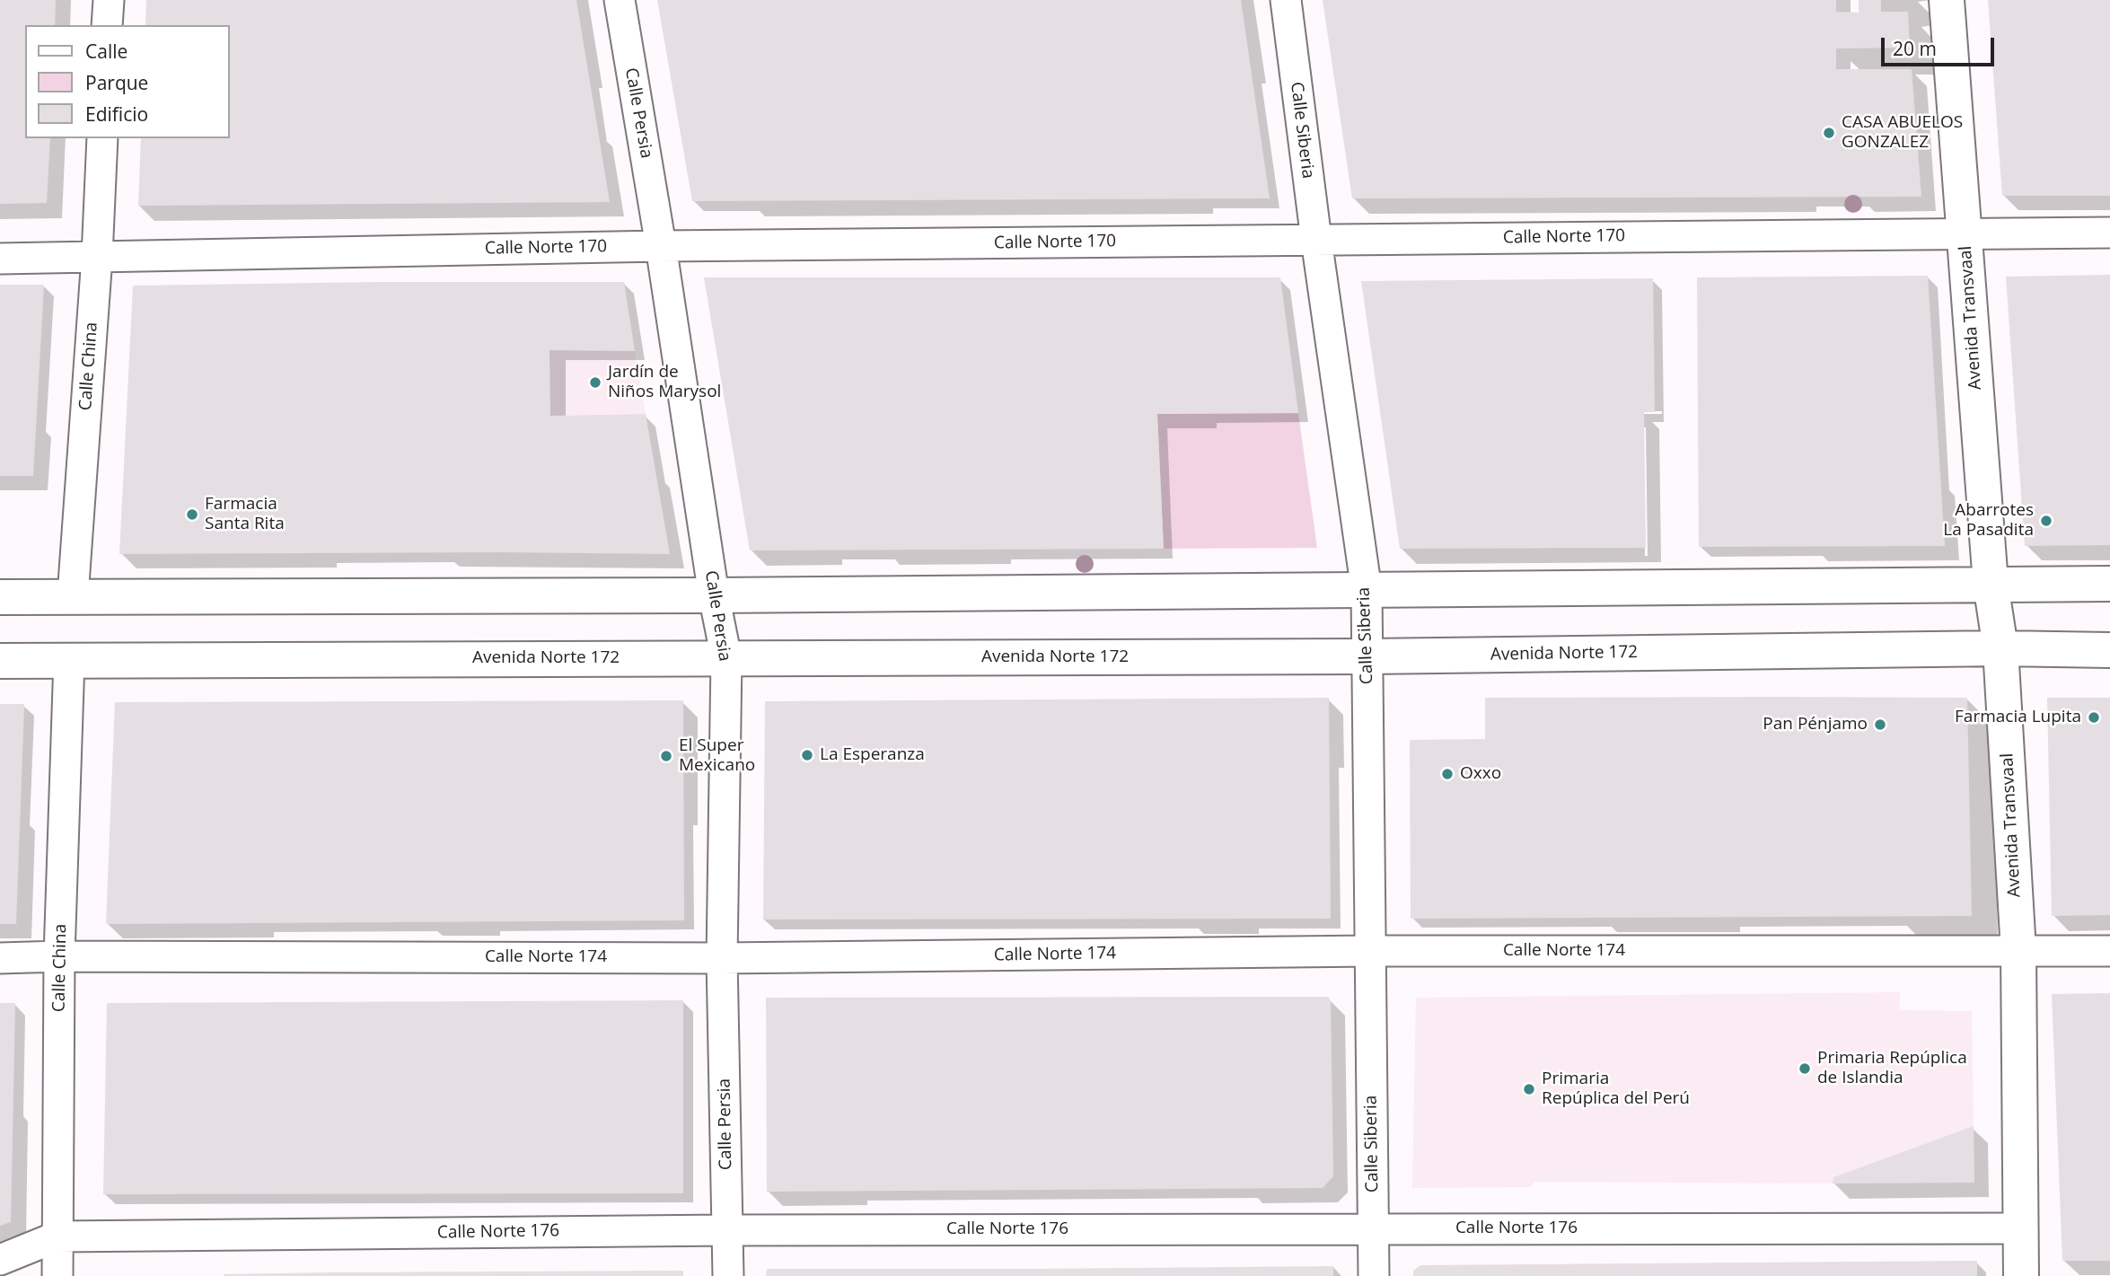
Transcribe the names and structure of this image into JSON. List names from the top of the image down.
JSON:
{
  "streets": {
    "street": [
      "Calle Persia",
      "Calle Siberia",
      "Calle Norte 170",
      "Avenida Transvaal",
      "Calle China",
      "Avenida Norte 172",
      "Calle Norte 174",
      "Calle Norte 176"
    ]
  },
  "crossings": [
    ["Calle Persia", "Calle Norte 170"],
    ["Calle Persia", "Avenida Norte 172"],
    ["Calle Persia", "Calle Norte 174"],
    ["Calle Persia", "Calle Norte 176"],
    ["Calle Siberia", "Calle Norte 170"],
    ["Calle Siberia", "Avenida Norte 172"],
    ["Calle Siberia", "Calle Norte 174"],
    ["Calle Siberia", "Calle Norte 176"],
    ["Calle Norte 170", "Avenida Transvaal"],
    ["Calle Norte 170", "Calle China"],
    ["Avenida Transvaal", "Avenida Norte 172"],
    ["Avenida Transvaal", "Calle Norte 174"],
    ["Avenida Transvaal", "Calle Norte 176"],
    ["Calle China", "Avenida Norte 172"],
    ["Calle China", "Calle Norte 174"],
    ["Calle China", "Calle Norte 176"]
  ],
  "places": [
    "CASA ABUELOS GONZALEZ",
    "Jardín de Niños Marysol",
    "Farmacia Santa Rita",
    "Abarrotes La Pasadita",
    "Farmacia Lupita",
    "Pan Pénjamo",
    "La Esperanza",
    "El Super Mexicano",
    "Oxxo",
    "Primaria Repúplica de Islandia",
    "Primaria Repúplica del Perú"
  ],
  "legend": ["Calle", "Parque", "Edificio"],
  "scale_bar": "20 m"
}
